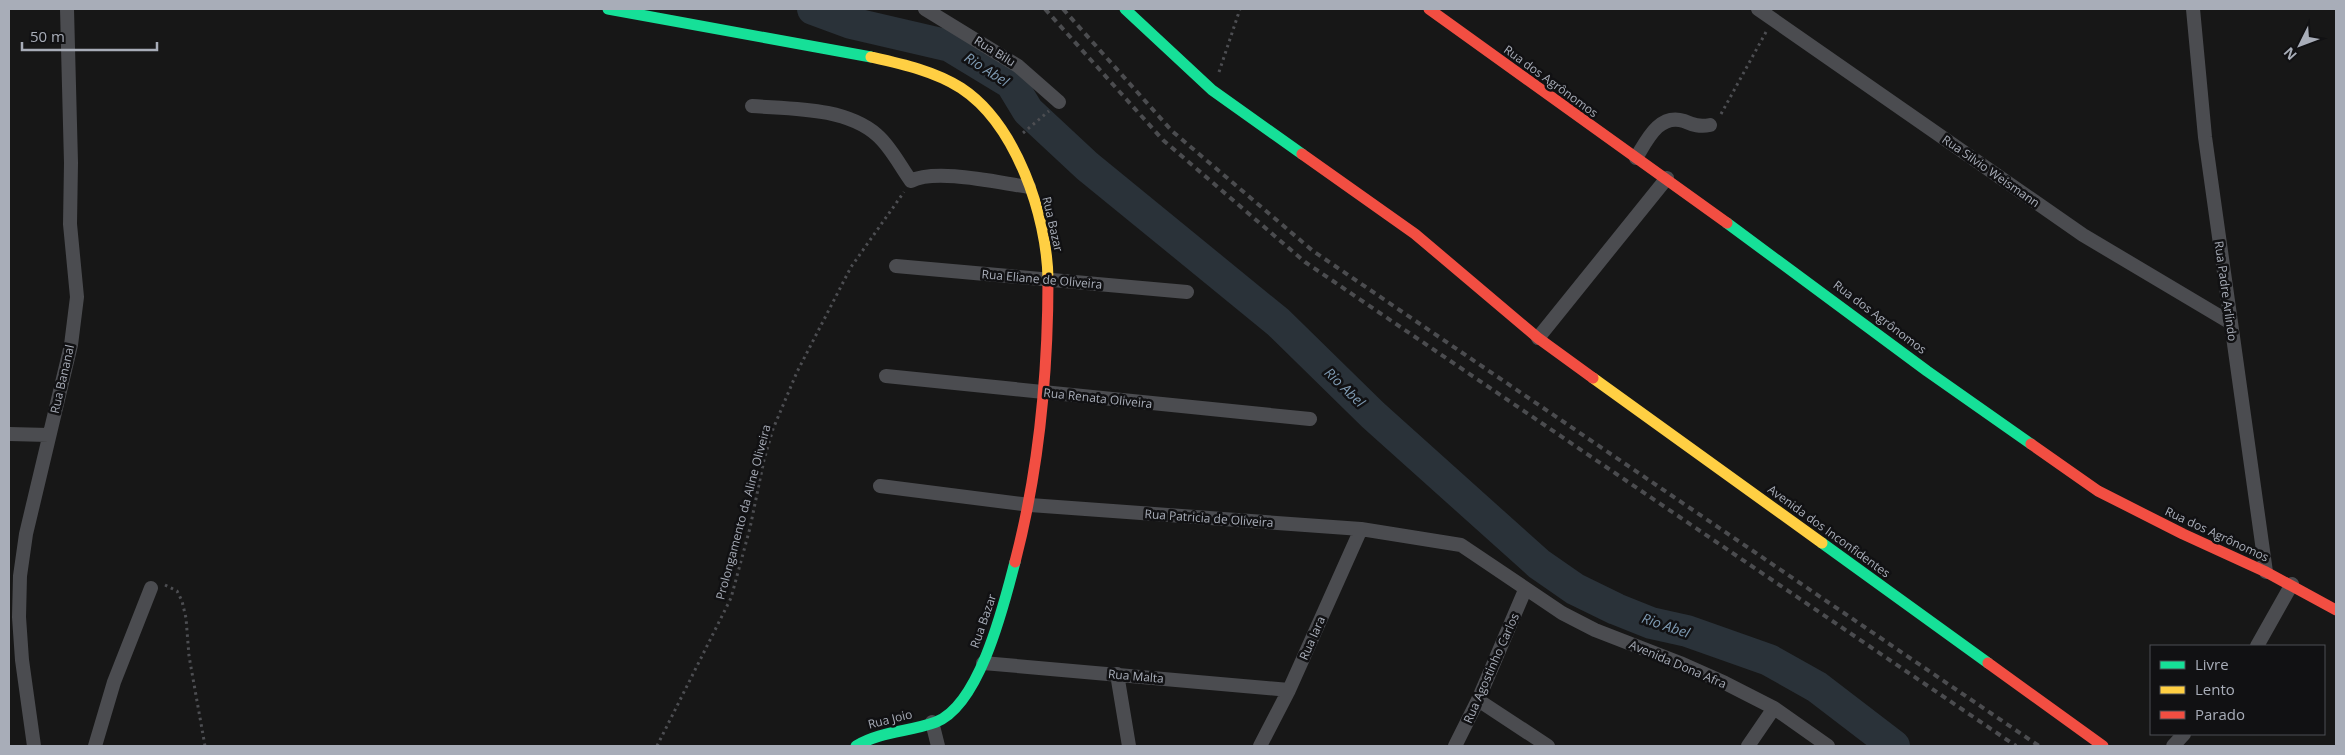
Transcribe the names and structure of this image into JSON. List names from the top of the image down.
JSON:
{
  "streets": {
    "street": [
      "Rua Bilu",
      "Rua dos Agrônomos",
      "Rua Silvio Weismann",
      "Rua Bazar",
      "Rua Eliane de Oliveira",
      "Rua Padre Arlindo",
      "Rua Bananal",
      "Rua Renata Oliveira",
      "Rua Patricia de Oliveira",
      "Avenida dos Inconfidentes",
      "Rua Iara",
      "Avenida Dona Afra",
      "Rua Agostinho Carlos",
      "Rua Malta",
      "Rua Joio"
    ],
    "path": ["Prolongamento da Aline Oliveira"]
  },
  "crossings": [
    ["Rua dos Agrônomos", "Rua Padre Arlindo"],
    ["Rua Silvio Weismann", "Rua Padre Arlindo"],
    ["Rua Bazar", "Rua Eliane de Oliveira"],
    ["Rua Bazar", "Rua Renata Oliveira"],
    ["Rua Bazar", "Rua Patricia de Oliveira"],
    ["Rua Bazar", "Rua Malta"],
    ["Rua Bazar", "Rua Joio"],
    ["Rua Patricia de Oliveira", "Rua Iara"],
    ["Rua Patricia de Oliveira", "Avenida Dona Afra"],
    ["Rua Patricia de Oliveira", "Rua Agostinho Carlos"],
    ["Rua Iara", "Rua Malta"],
    ["Avenida Dona Afra", "Rua Agostinho Carlos"]
  ],
  "water": ["Rio Abel"],
  "legend": ["Livre", "Lento", "Parado"],
  "scale_bar": "50 m",
  "north": "bottom left"
}
